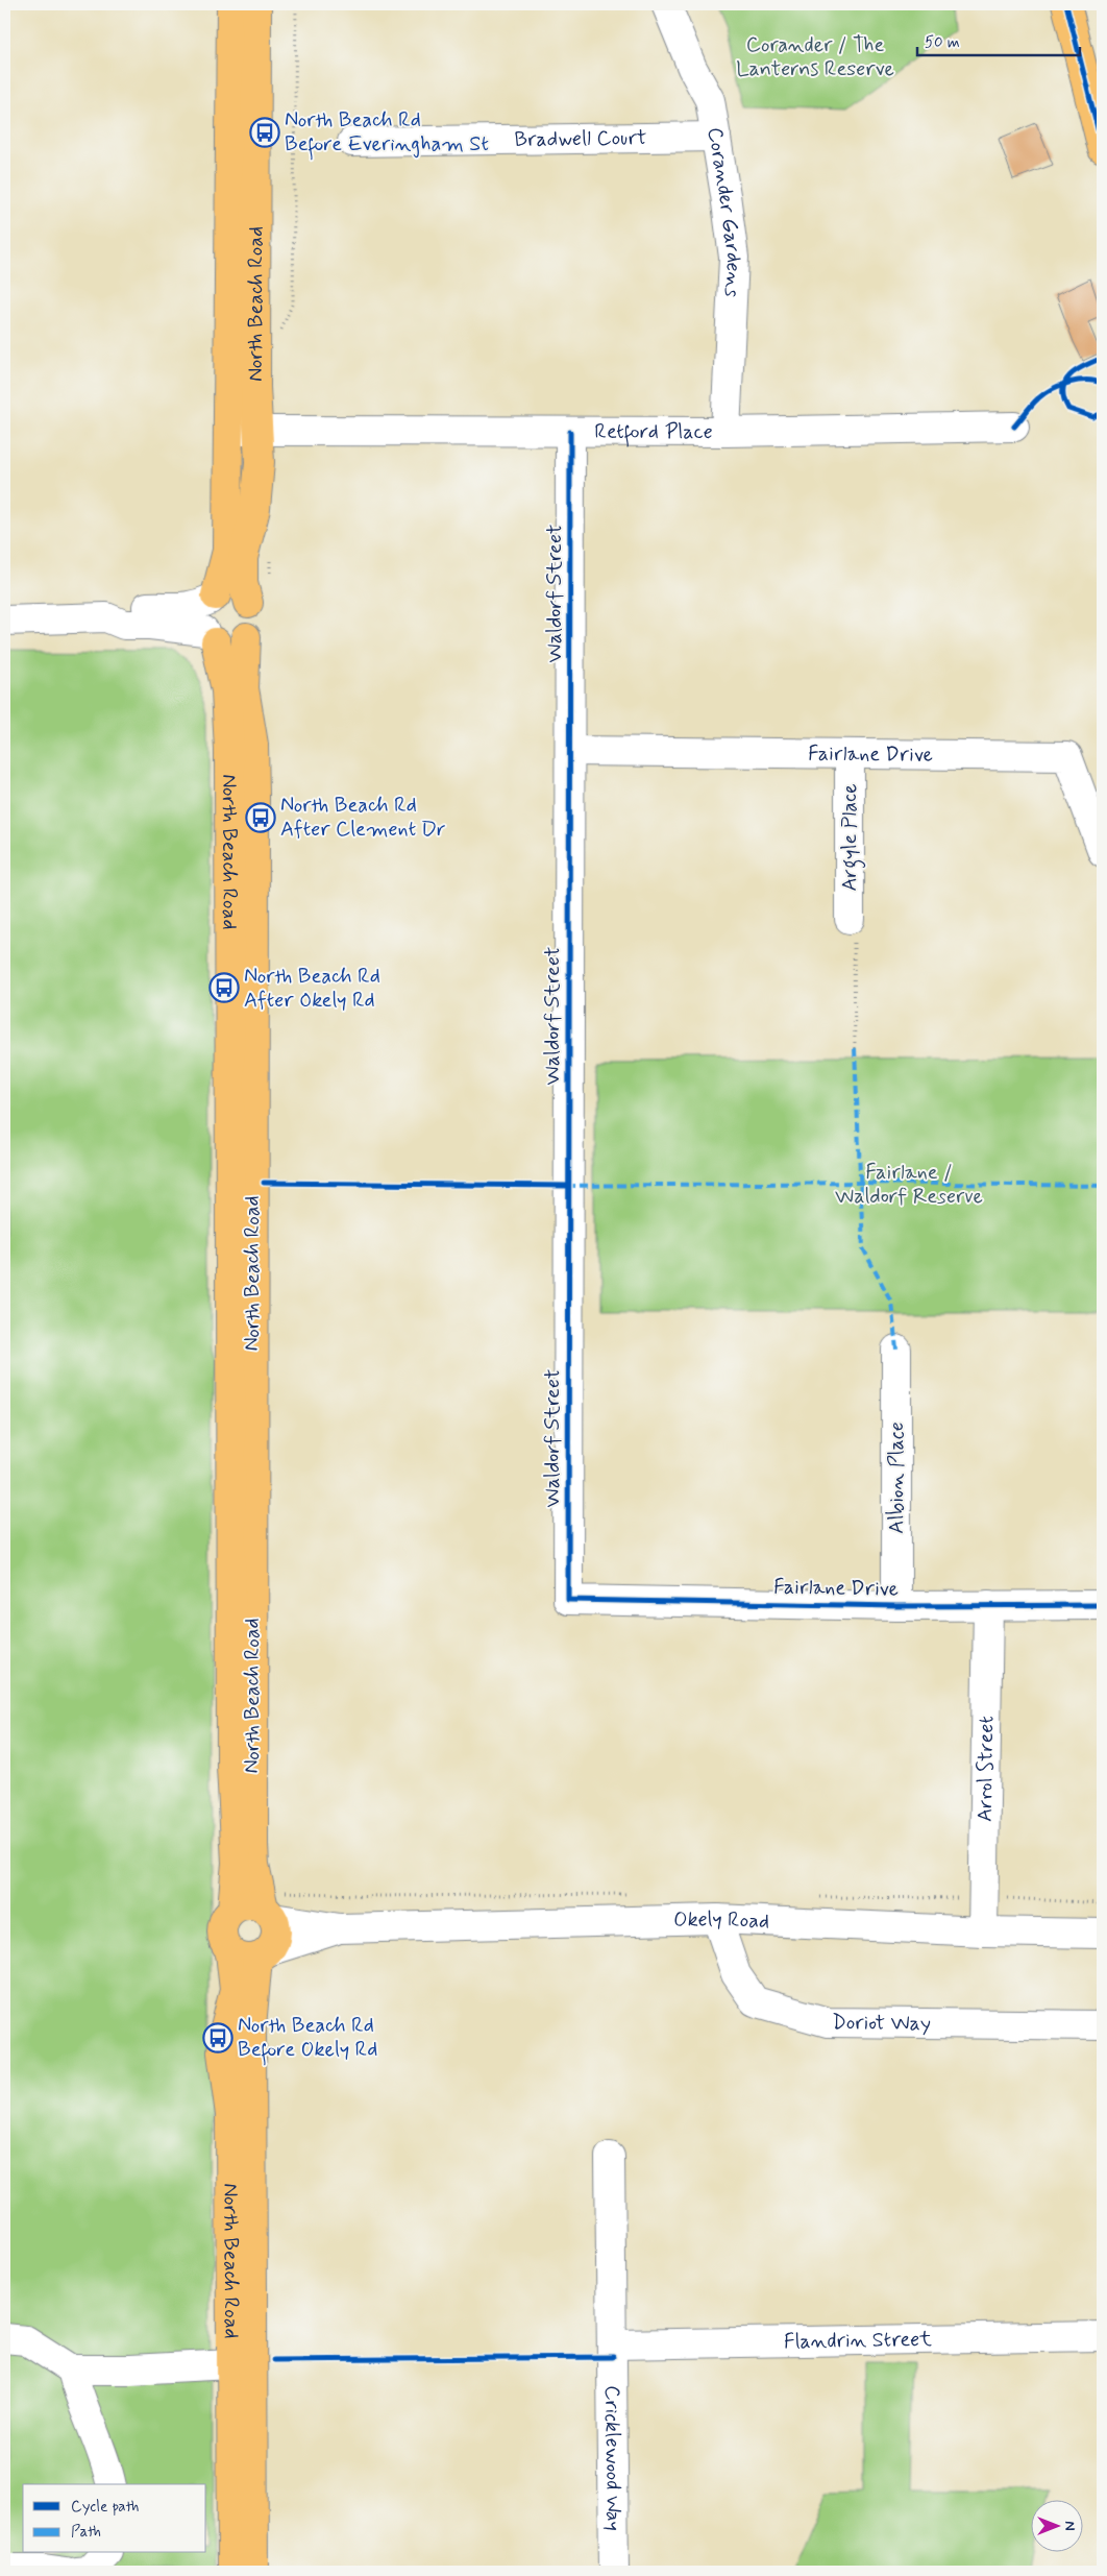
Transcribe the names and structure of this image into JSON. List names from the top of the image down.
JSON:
{
  "streets": {
    "main road": ["North Beach Road"],
    "street": [
      "Bradwell Court",
      "Corander Gardens",
      "Retford Place",
      "Waldorf Street",
      "Fairlane Drive",
      "Argyle Place",
      "Albion Place",
      "Arrol Street",
      "Okely Road",
      "Doriot Way",
      "Flandrin Street",
      "Cricklewood Way"
    ]
  },
  "crossings": [
    ["Bradwell Court", "Corander Gardens"],
    ["Corander Gardens", "Retford Place"],
    ["North Beach Road", "Retford Place"],
    ["North Beach Road", "Okely Road"],
    ["Retford Place", "Waldorf Street"],
    ["Waldorf Street", "Fairlane Drive"],
    ["Fairlane Drive", "Argyle Place"],
    ["Fairlane Drive", "Albion Place"],
    ["Fairlane Drive", "Arrol Street"],
    ["Arrol Street", "Okely Road"],
    ["Okely Road", "Doriot Way"],
    ["Flandrin Street", "Cricklewood Way"]
  ],
  "parks": ["Corander / The Lanterns Reserve", "Fairlane / Waldorf Reserve"],
  "places": {
    "bus stop": [
      "North Beach Rd Before Everingham St",
      "North Beach Rd After Clement Dr",
      "North Beach Rd After Okely Rd",
      "North Beach Rd Before Okely Rd"
    ]
  },
  "legend": ["Cycle path", "Path"],
  "scale_bar": "50 m",
  "north": "right"
}
